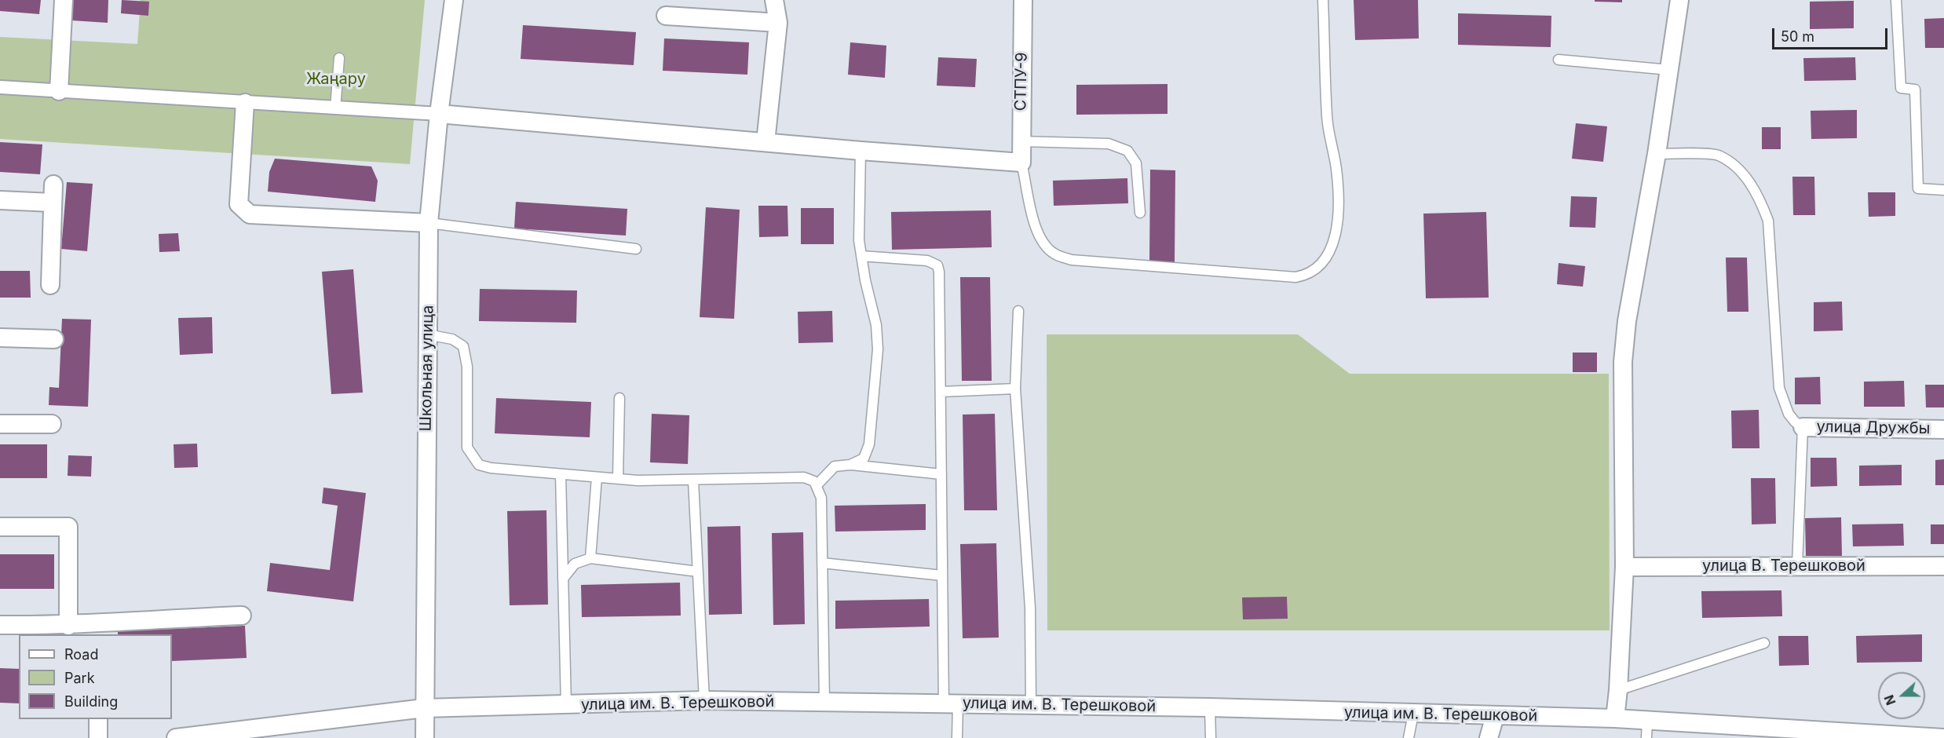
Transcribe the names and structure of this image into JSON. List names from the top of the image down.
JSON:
{
  "streets": {
    "street": [
      "СТПУ-9",
      "Школьная улица",
      "улица Дружбы",
      "улица В. Терешковой",
      "улица им. В. Терешковой"
    ]
  },
  "crossings": [
    ["Школьная улица", "улица им. В. Терешковой"]
  ],
  "parks": ["Жаңару"],
  "legend": ["Road", "Park", "Building"],
  "scale_bar": "50 m",
  "north": "left"
}
